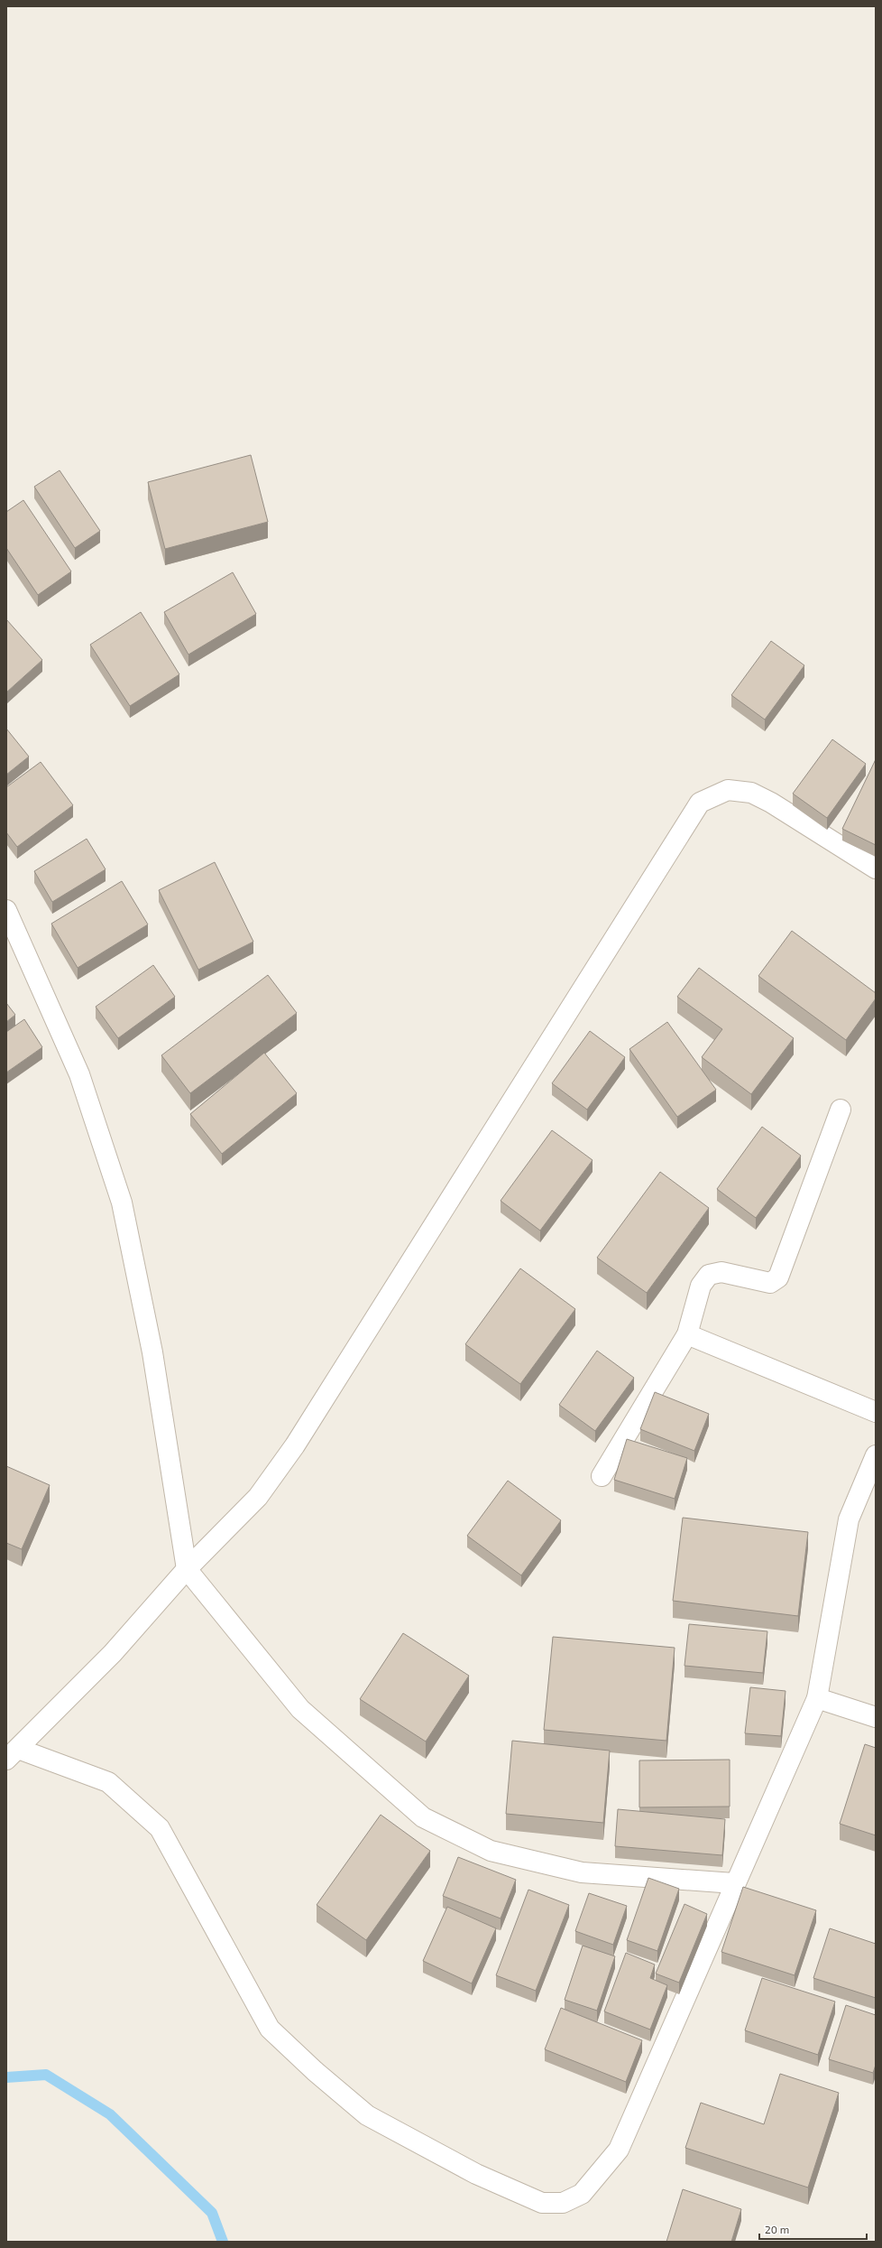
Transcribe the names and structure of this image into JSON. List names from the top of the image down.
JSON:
{
  "scale_bar": "20 m"
}
